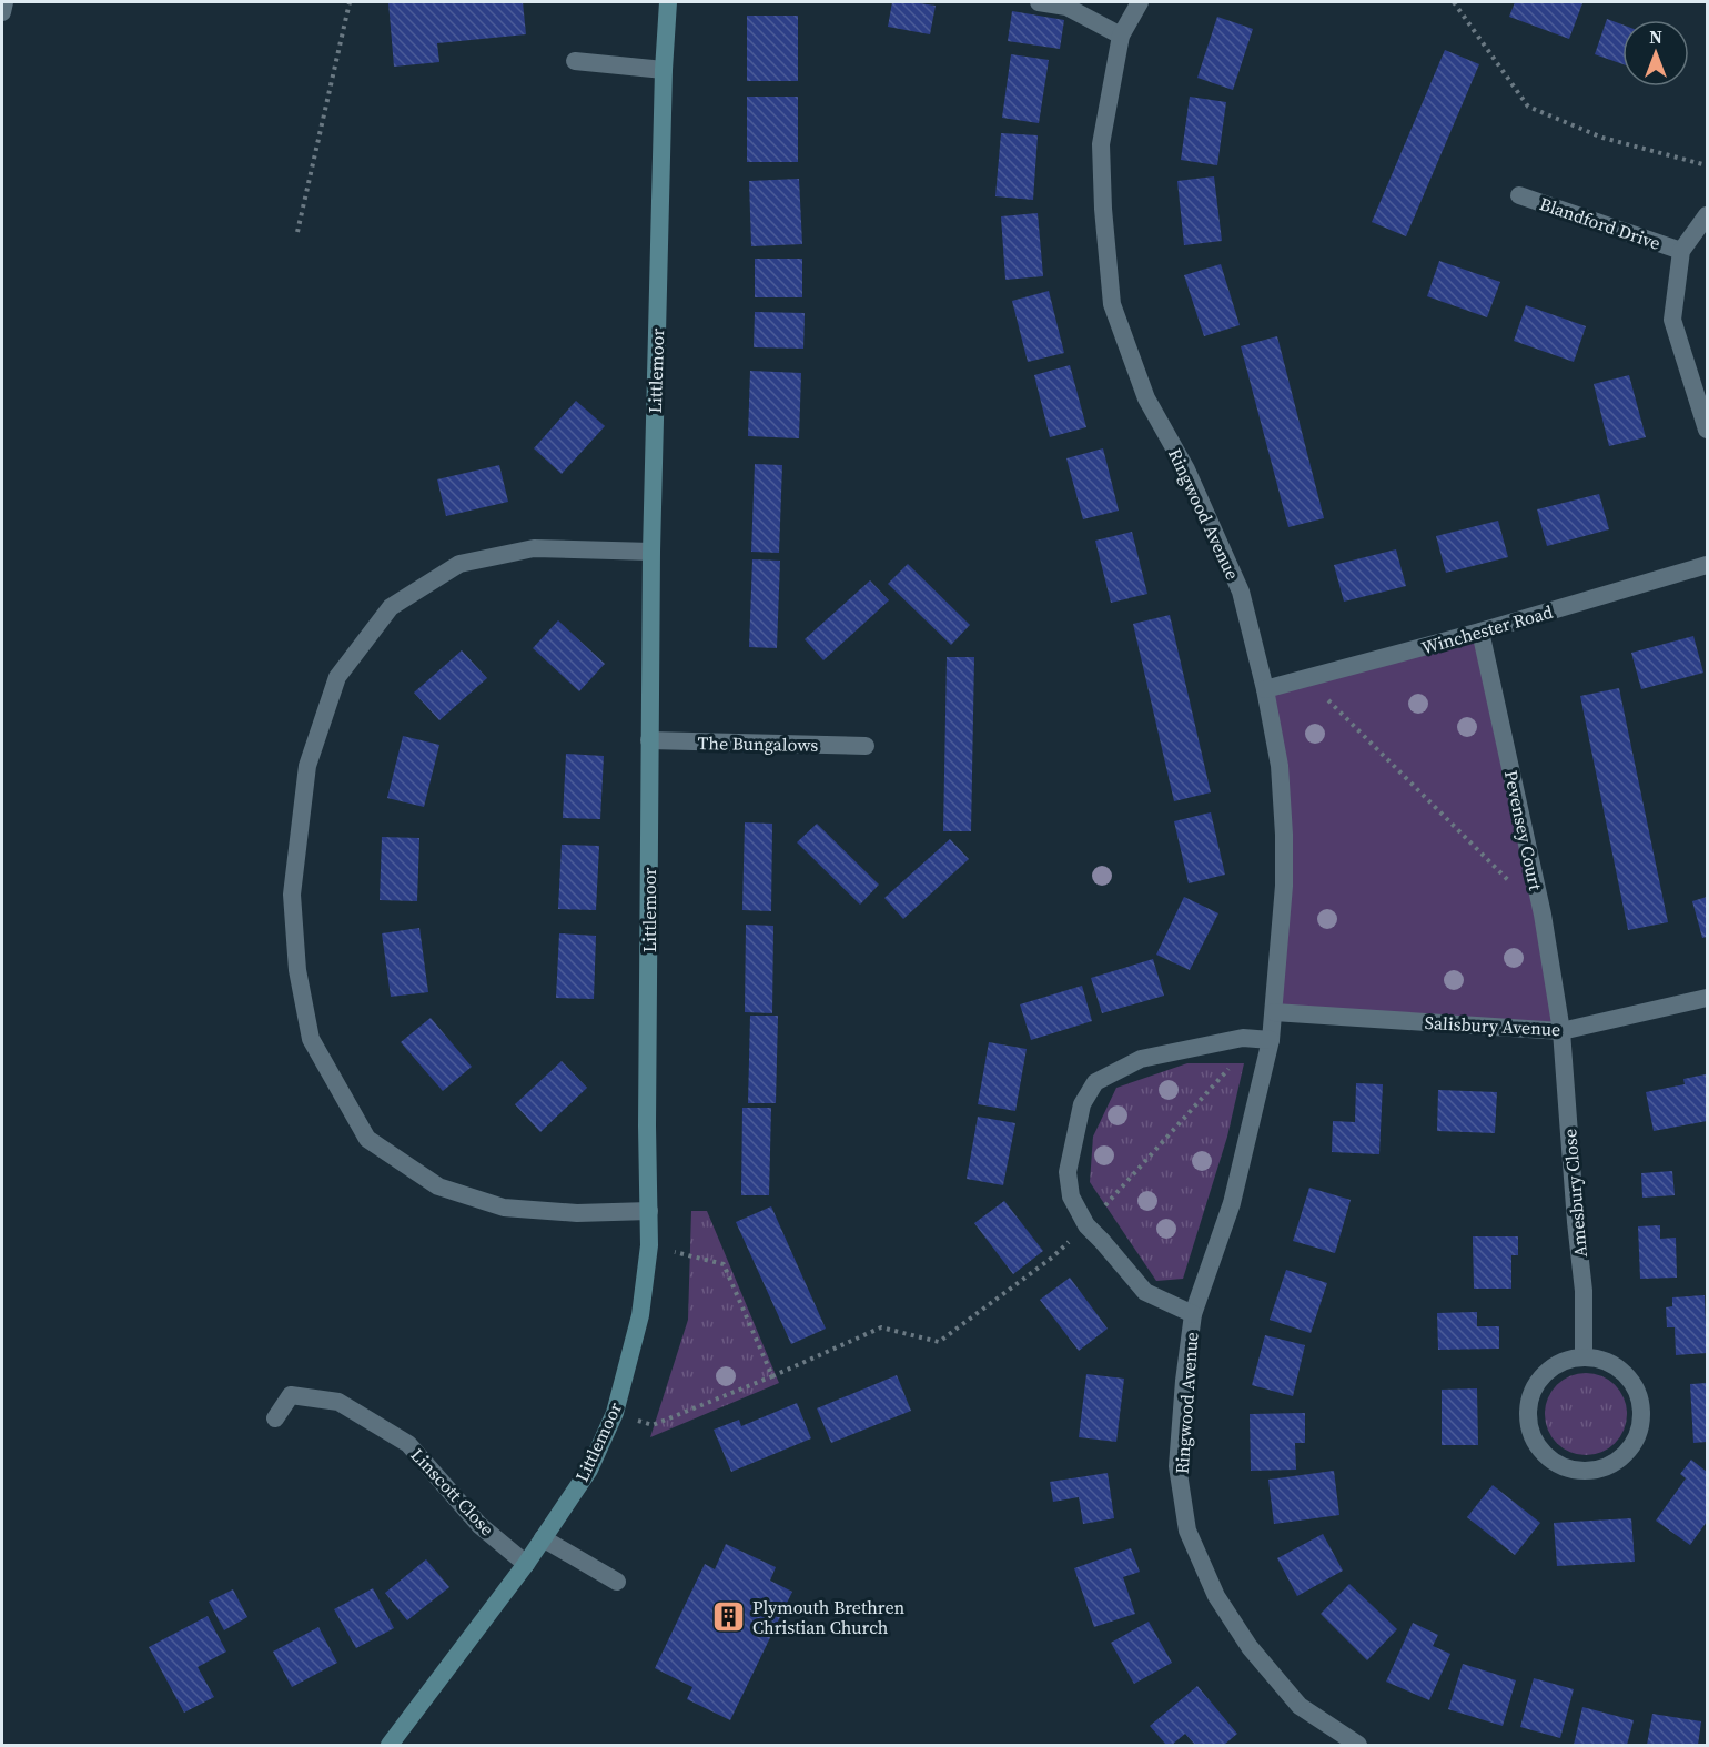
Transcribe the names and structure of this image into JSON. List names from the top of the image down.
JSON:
{
  "streets": {
    "main road": ["Littlemoor"],
    "street": [
      "Blandford Drive",
      "Ringwood Avenue",
      "Winchester Road",
      "The Bungalows",
      "Pevensey Court",
      "Salisbury Avenue",
      "Amesbury Close",
      "Linscott Close"
    ]
  },
  "crossings": [
    ["Littlemoor", "The Bungalows"],
    ["Littlemoor", "Linscott Close"],
    ["Ringwood Avenue", "Winchester Road"],
    ["Ringwood Avenue", "Salisbury Avenue"],
    ["Winchester Road", "Pevensey Court"],
    ["Pevensey Court", "Salisbury Avenue"],
    ["Pevensey Court", "Amesbury Close"],
    ["Salisbury Avenue", "Amesbury Close"]
  ],
  "places": {
    "building": ["Plymouth Brethren Christian Church"]
  },
  "north": "top"
}
